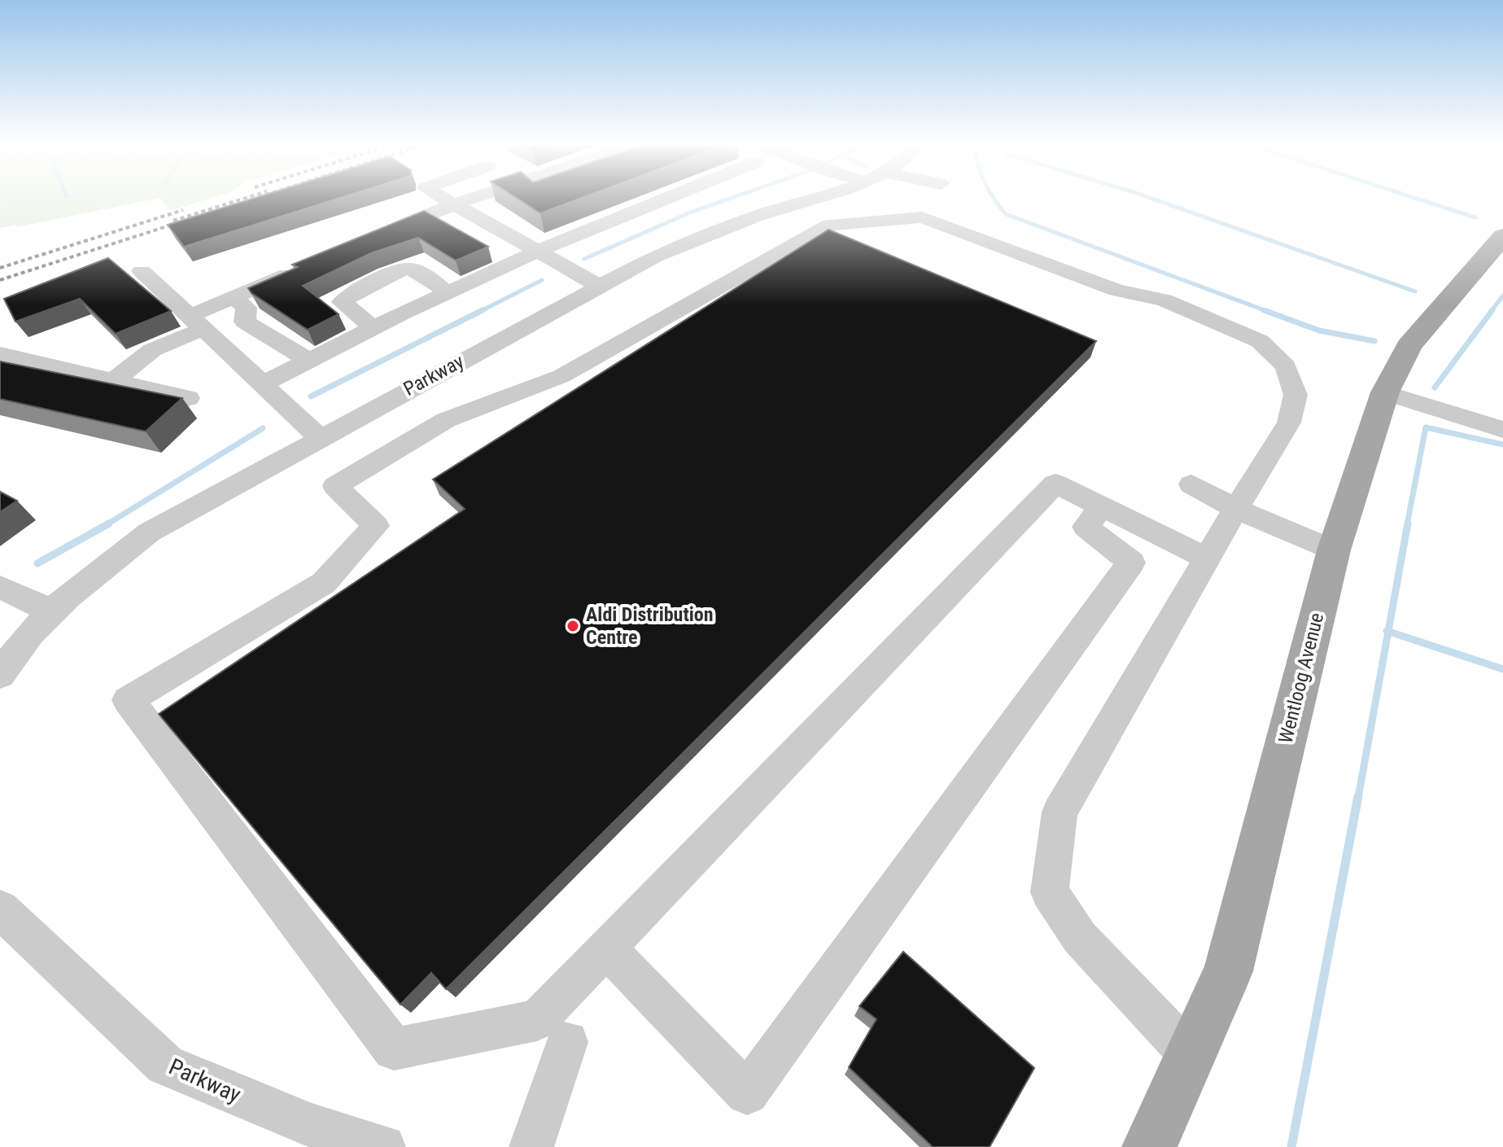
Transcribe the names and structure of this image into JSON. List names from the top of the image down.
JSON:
{
  "streets": {
    "main road": ["Wentloog Avenue"],
    "street": ["Parkway"]
  },
  "places": ["Aldi Distribution Centre"]
}
